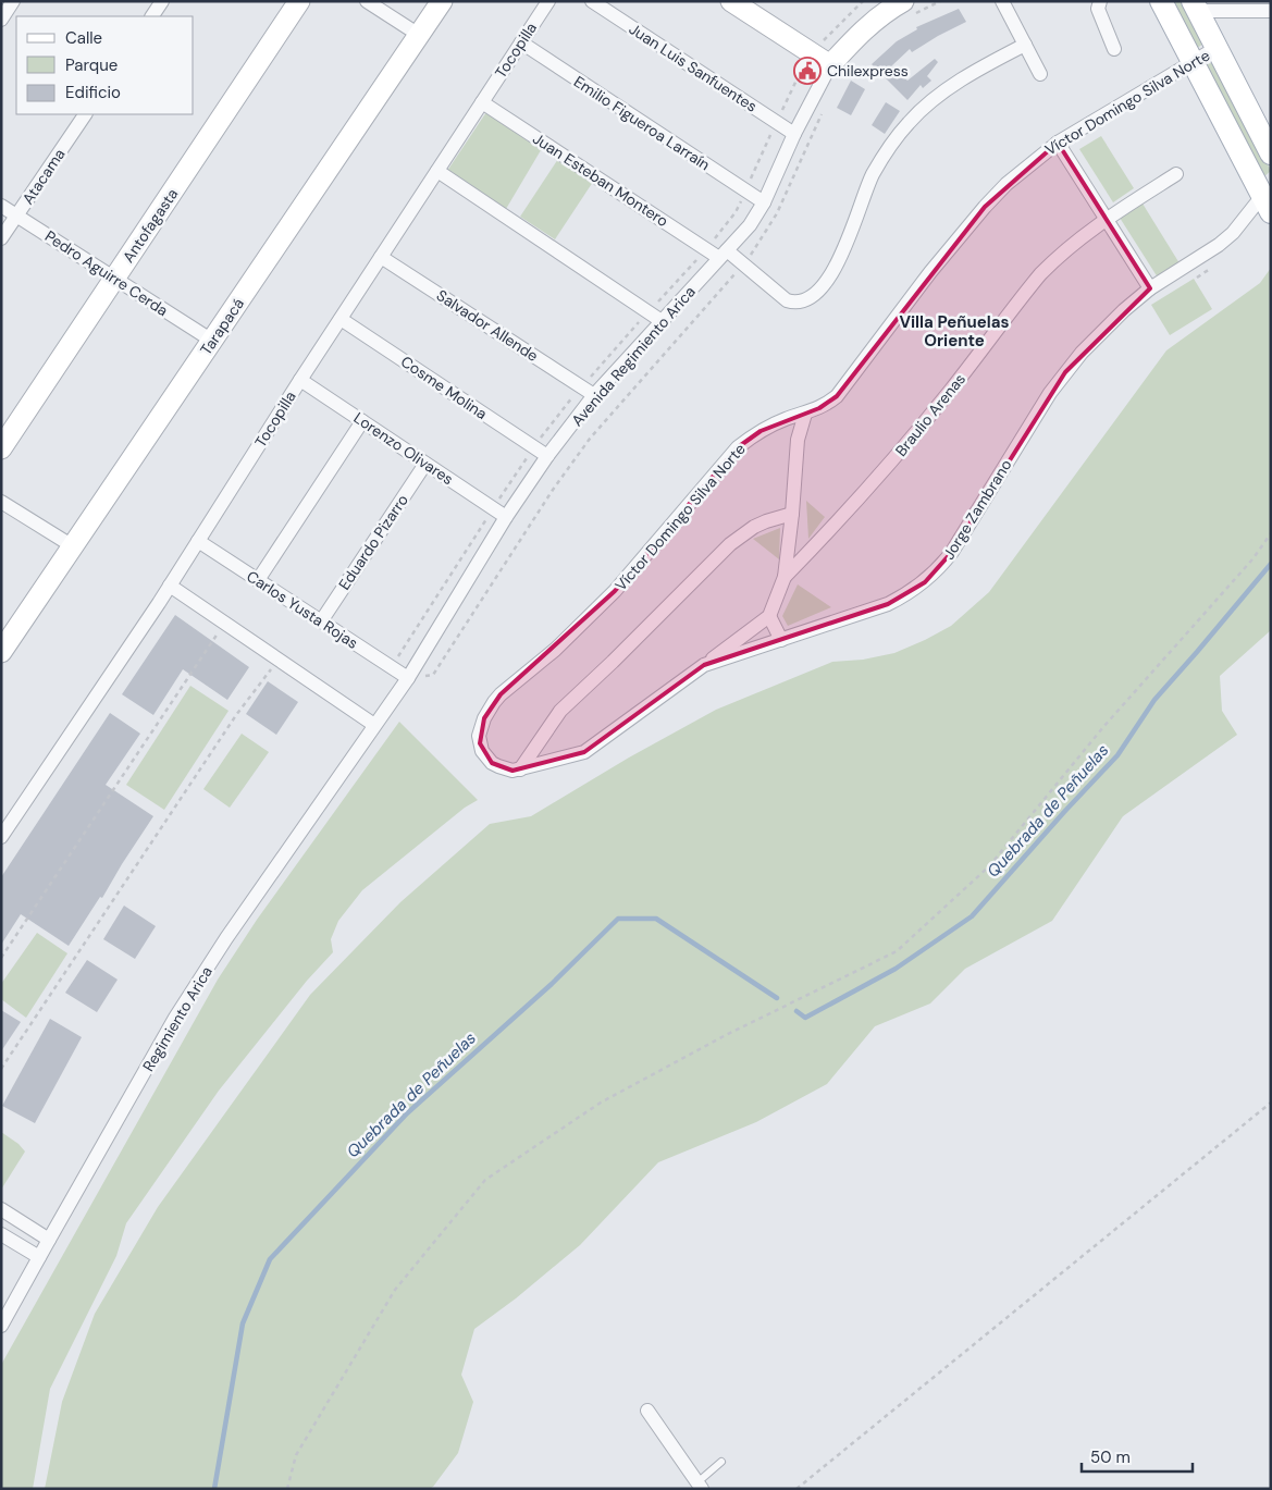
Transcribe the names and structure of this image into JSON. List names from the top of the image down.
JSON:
{
  "streets": {
    "main road": ["Antofagasta", "Tarapacá", "Avenida Regimiento Arica"],
    "street": [
      "Tocopilla",
      "Juan Luis Sanfuentes",
      "Víctor Domingo Silva Norte",
      "Emilio Figueroa Larraín",
      "Atacama",
      "Juan Esteban Montero",
      "Pedro Aguirre Cerda",
      "Salvador Allende",
      "Cosme Molina",
      "Braulio Arenas",
      "Lorenzo Olivares",
      "Jorge Zambrano",
      "Eduardo Pizarro",
      "Carlos Yusta Rojas",
      "Regimiento Arica"
    ]
  },
  "crossings": [
    ["Tocopilla", "Emilio Figueroa Larraín"],
    ["Tocopilla", "Juan Esteban Montero"],
    ["Tocopilla", "Salvador Allende"],
    ["Tocopilla", "Cosme Molina"],
    ["Tocopilla", "Lorenzo Olivares"],
    ["Tocopilla", "Carlos Yusta Rojas"],
    ["Juan Luis Sanfuentes", "Avenida Regimiento Arica"],
    ["Víctor Domingo Silva Norte", "Jorge Zambrano"],
    ["Emilio Figueroa Larraín", "Avenida Regimiento Arica"],
    ["Atacama", "Pedro Aguirre Cerda"],
    ["Juan Esteban Montero", "Avenida Regimiento Arica"],
    ["Antofagasta", "Pedro Aguirre Cerda"],
    ["Pedro Aguirre Cerda", "Tarapacá"],
    ["Salvador Allende", "Avenida Regimiento Arica"],
    ["Avenida Regimiento Arica", "Cosme Molina"],
    ["Avenida Regimiento Arica", "Lorenzo Olivares"],
    ["Avenida Regimiento Arica", "Carlos Yusta Rojas"],
    ["Avenida Regimiento Arica", "Regimiento Arica"],
    ["Lorenzo Olivares", "Eduardo Pizarro"],
    ["Eduardo Pizarro", "Carlos Yusta Rojas"]
  ],
  "districts": ["Villa Peñuelas Oriente"],
  "water": ["Quebrada de Peñuelas"],
  "places": {
    "public building": ["Chilexpress"]
  },
  "legend": ["Calle", "Parque", "Edificio"],
  "scale_bar": "50 m"
}
